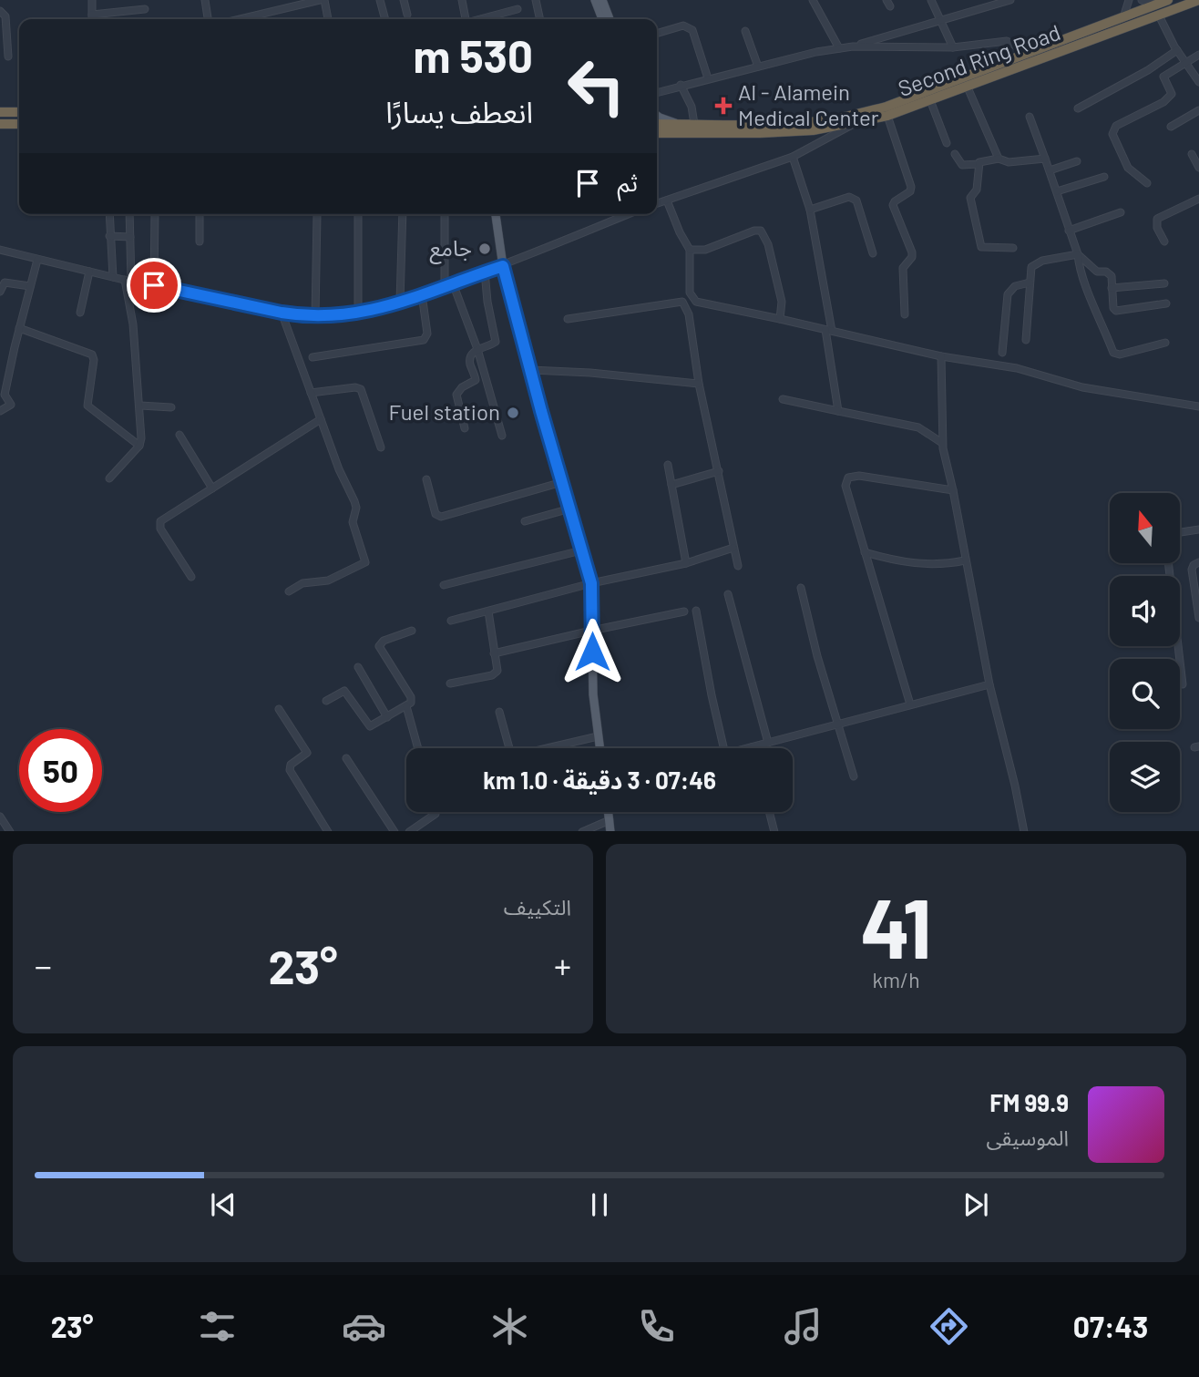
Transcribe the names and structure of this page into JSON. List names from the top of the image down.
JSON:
{
  "streets": {
    "highway": ["Second Ring Road"]
  },
  "places": {
    "health": ["Al - Alamein Medical Center"],
    "other": ["جامع", "Fuel station"]
  },
  "north": "top",
  "page": {
    "turn": ["530 m", "انعطف يسارًا"],
    "then": "ثم",
    "limit": "50",
    "trip": "07:46 · 3 دقيقة · 1.0 km",
    "tile": [
      ["41", "km/h"],
      "التكييف"
    ],
    "heat": ["−", "23°", "+"],
    "song": ["99.9 FM", "الموسيقى"],
    "tabs": ["07:43", "23°"]
  }
}
